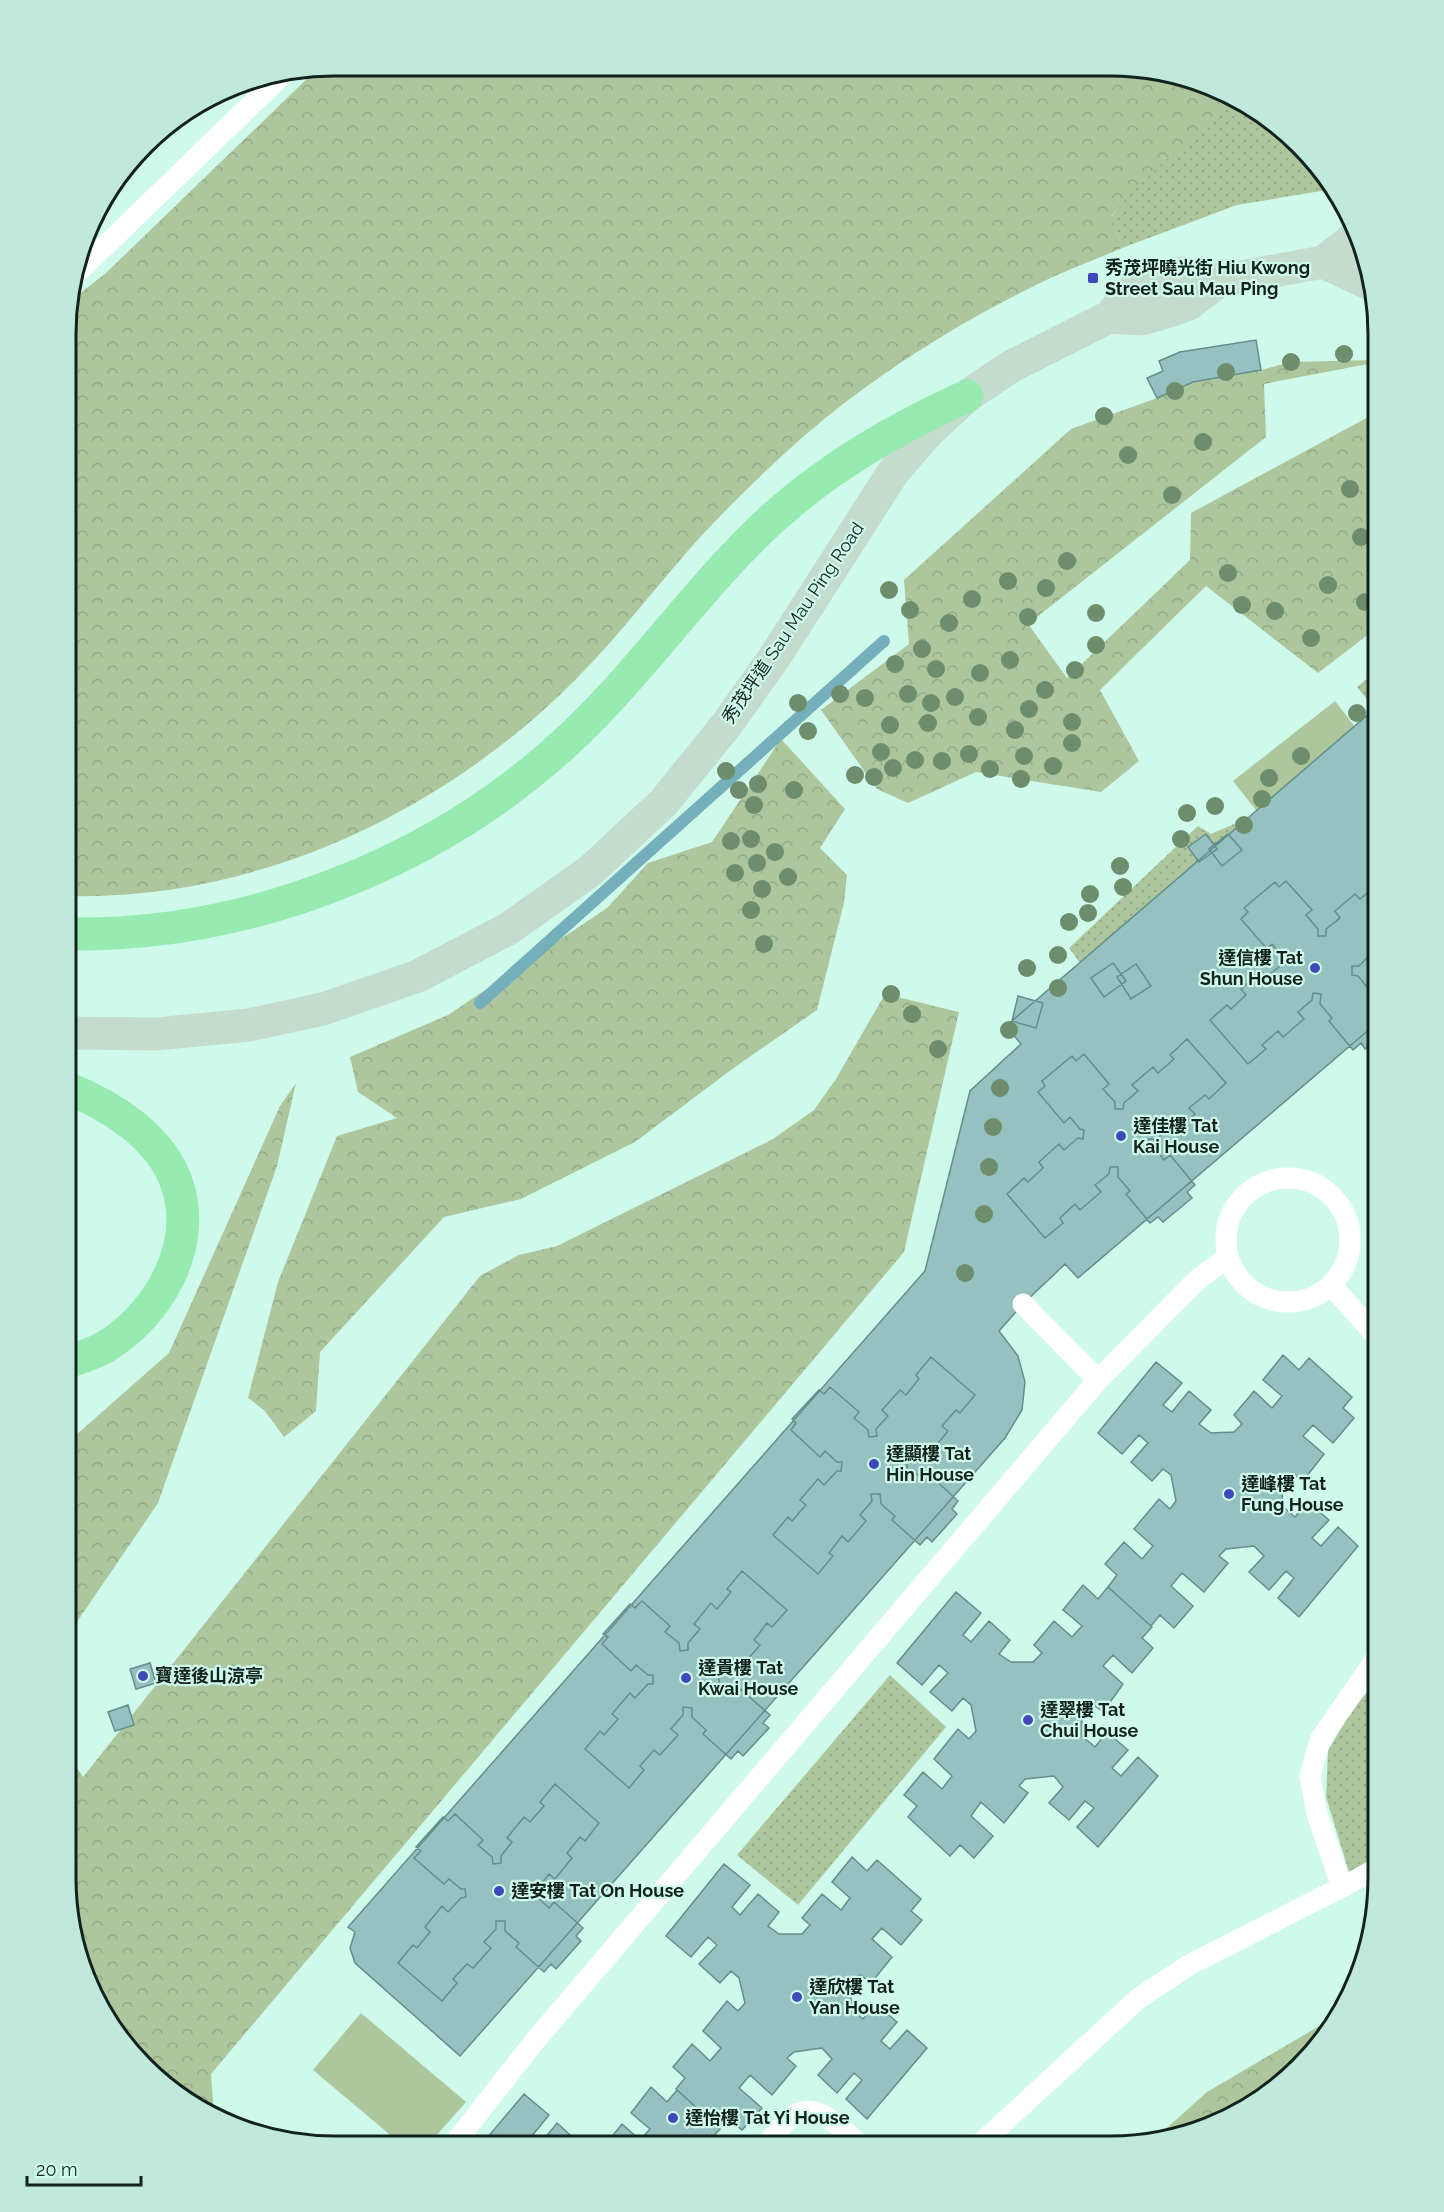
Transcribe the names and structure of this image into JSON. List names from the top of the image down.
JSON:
{
  "streets": {
    "main road": ["秀茂坪道 Sau Mau Ping Road"]
  },
  "places": {
    "transit": ["秀茂坪曉光街 Hiu Kwong Street Sau Mau Ping"],
    "other": [
      "達信樓 Tat Shun House",
      "達佳樓 Tat Kai House",
      "達顯樓 Tat Hin House",
      "達峰樓 Tat Fung House",
      "寶達後山涼亭",
      "達貴樓 Tat Kwai House",
      "達翠樓 Tat Chui House",
      "達安樓 Tat On House",
      "達欣樓 Tat Yan House",
      "達怡樓 Tat Yi House"
    ]
  },
  "scale_bar": "20 m"
}
